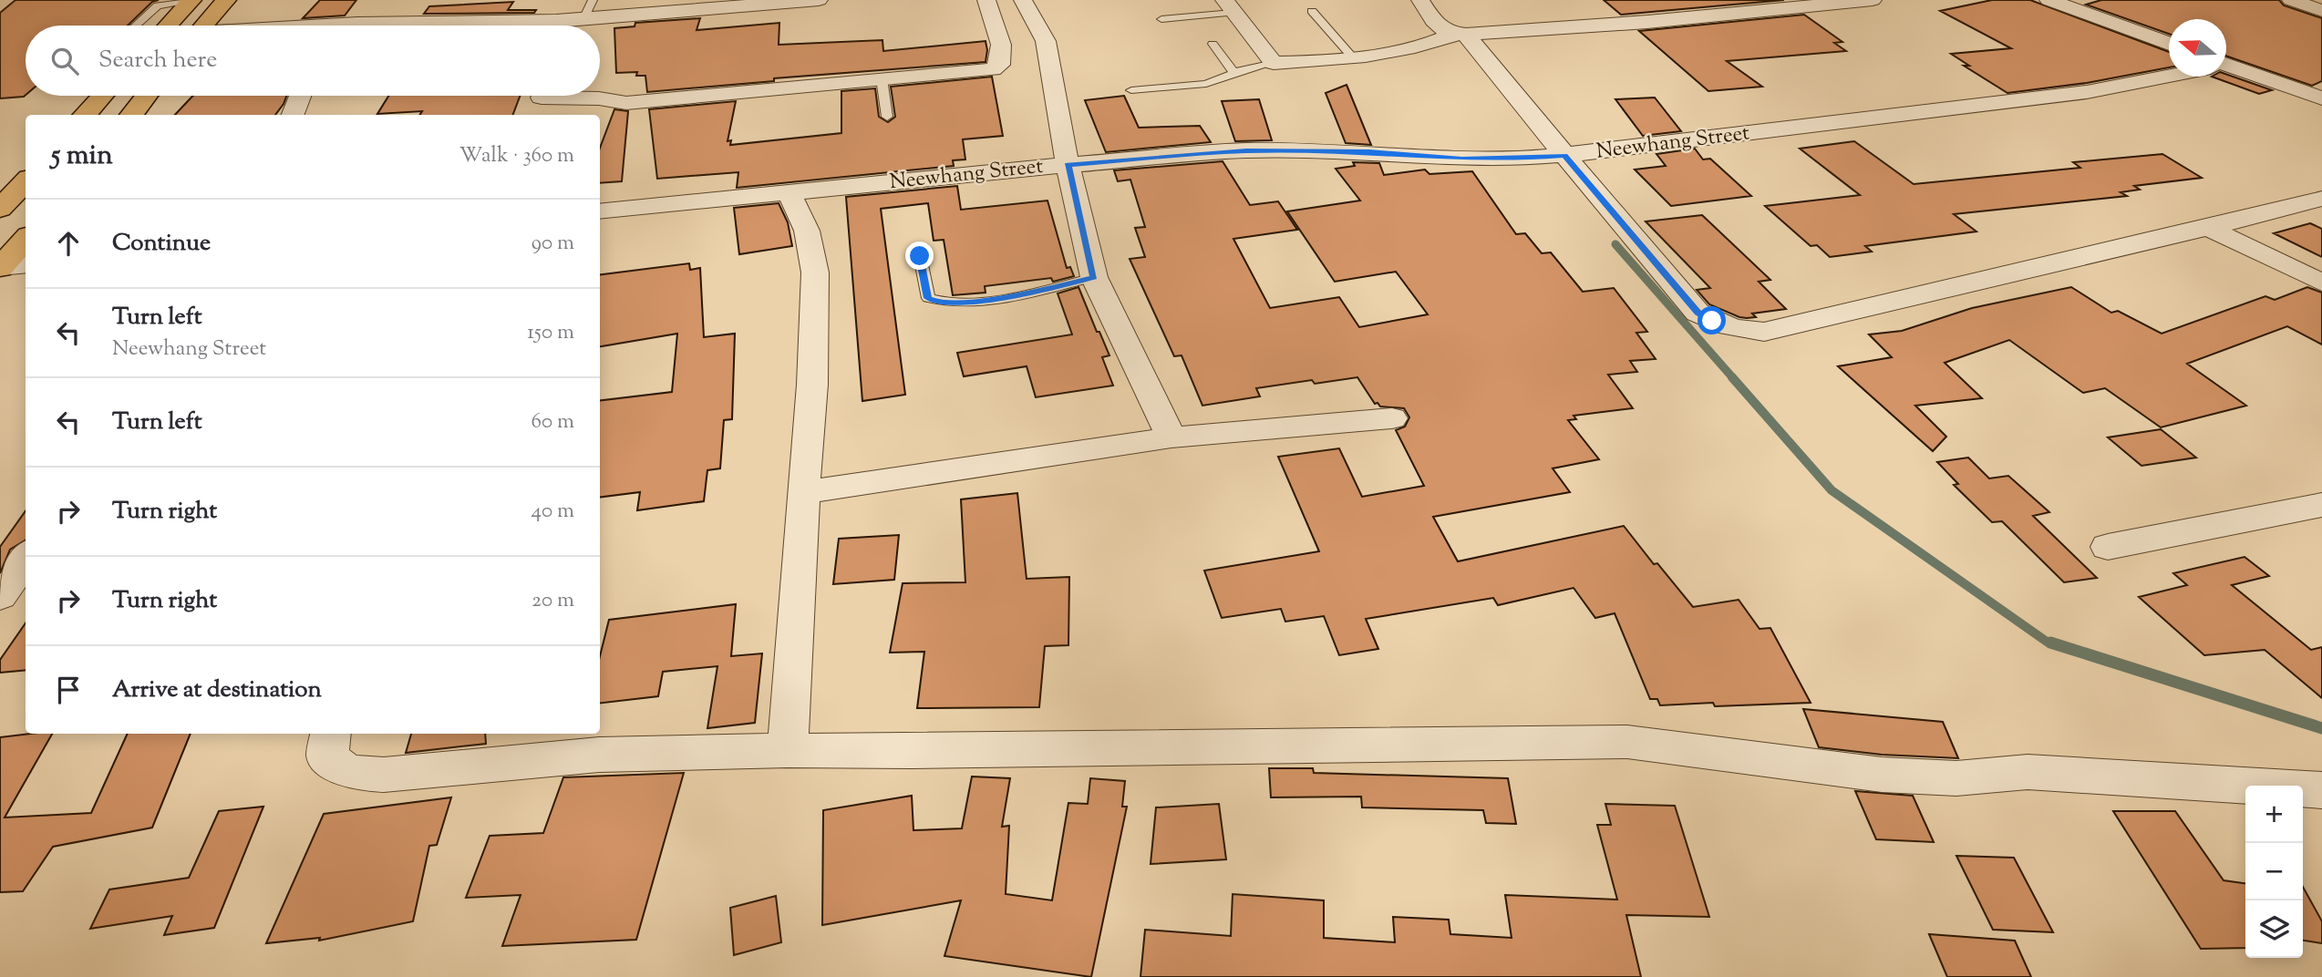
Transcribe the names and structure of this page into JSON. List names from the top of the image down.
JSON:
{
  "streets": {
    "street": ["Neewhang Street"]
  },
  "north": "left",
  "page": {
    "search": "Search here",
    "heading": ["5 min", "Walk · 360 m"],
    "list": [
      ["Continue", "90 m"],
      ["Turn left", "Neewhang Street", "150 m"],
      ["Turn left", "60 m"],
      ["Turn right", "40 m"],
      ["Turn right", "20 m"],
      "Arrive at destination"
    ],
    "map_buttons": ["+", "−"]
  }
}
